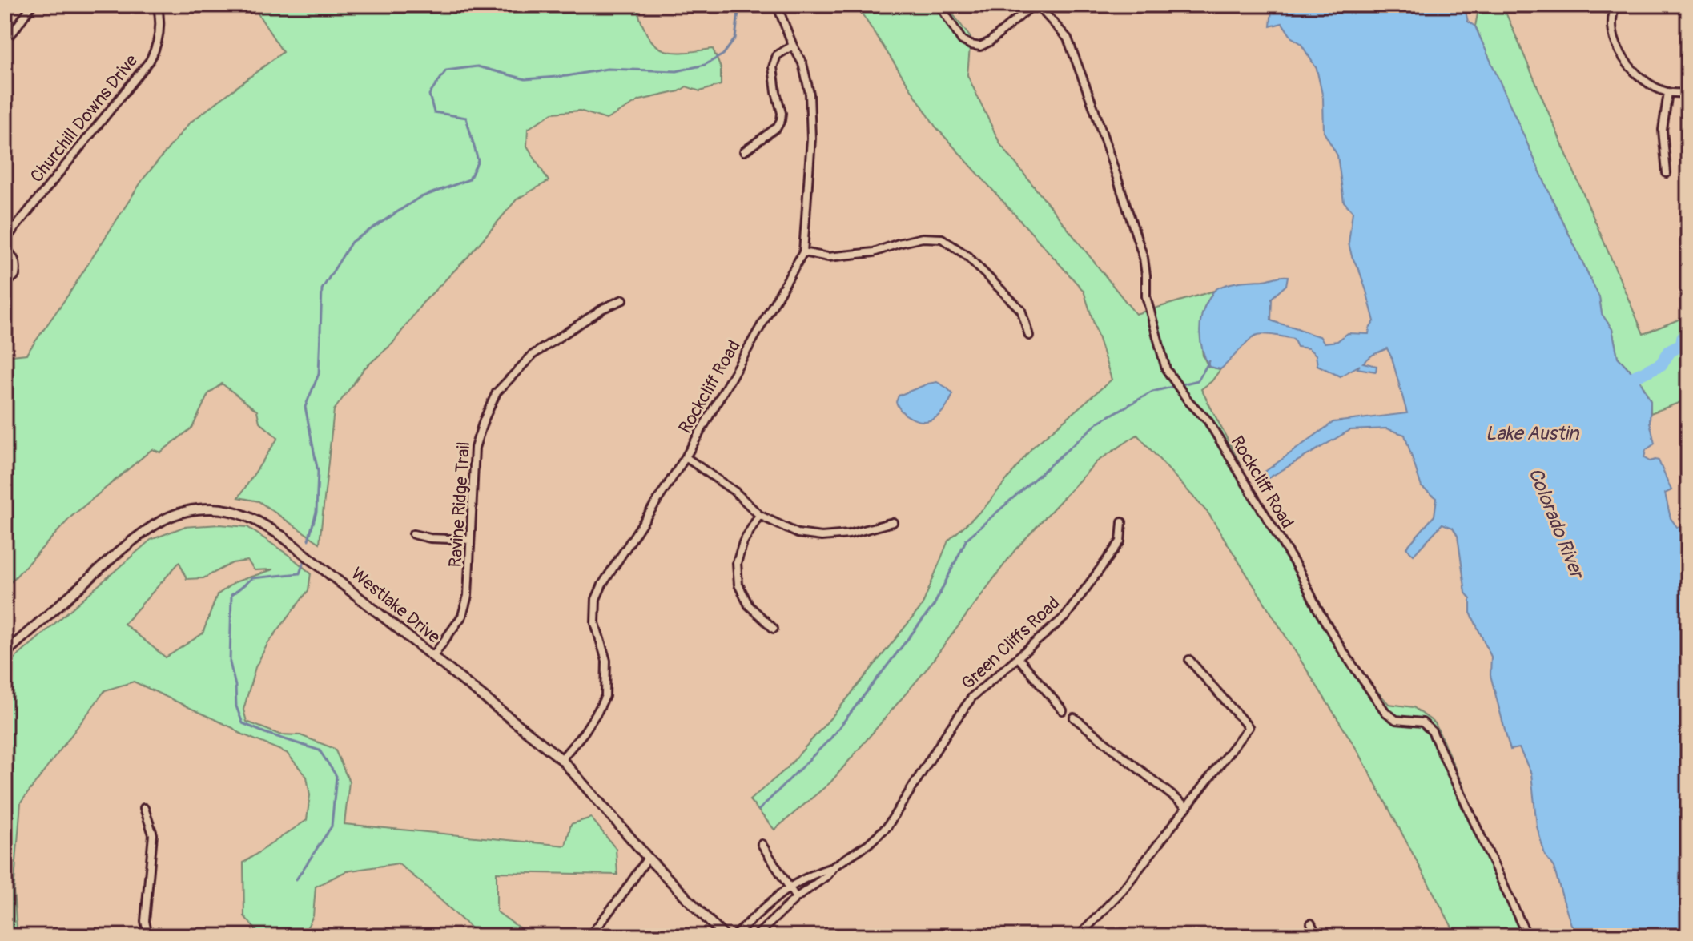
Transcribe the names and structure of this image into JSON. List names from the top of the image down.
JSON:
{
  "streets": {
    "street": [
      "Churchill Downs Drive",
      "Rockcliff Road",
      "Ravine Ridge Trail",
      "Westlake Drive",
      "Green Cliffs Road"
    ]
  },
  "crossings": [
    ["Rockcliff Road", "Westlake Drive"],
    ["Ravine Ridge Trail", "Westlake Drive"]
  ],
  "water": ["Lake Austin", "Colorado River"]
}
